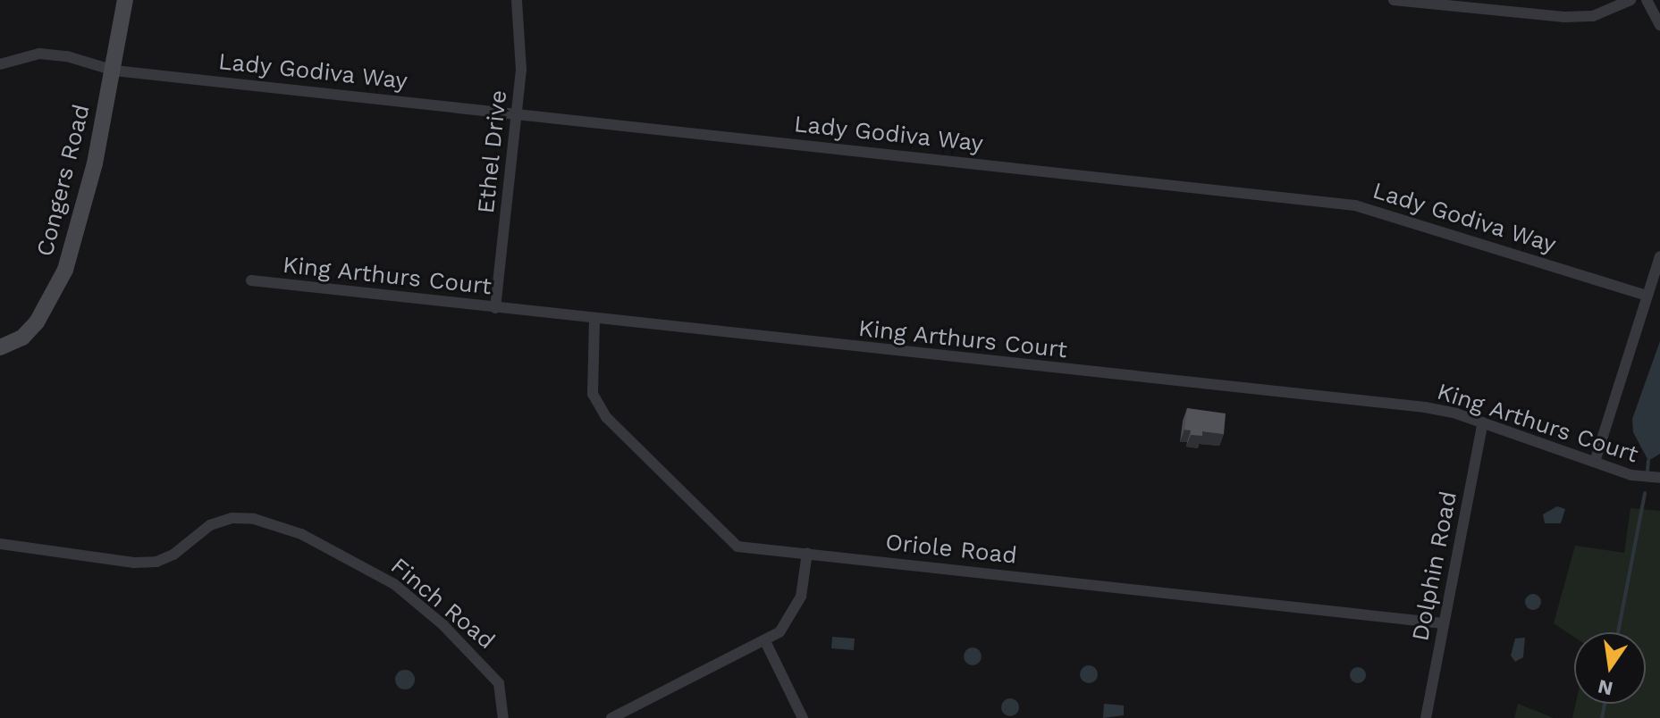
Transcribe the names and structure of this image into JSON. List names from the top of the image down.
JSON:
{
  "streets": {
    "street": [
      "Lady Godiva Way",
      "Ethel Drive",
      "Congers Road",
      "King Arthurs Court",
      "Oriole Road",
      "Dolphin Road",
      "Finch Road"
    ]
  },
  "crossings": [
    ["Lady Godiva Way", "Ethel Drive"],
    ["Lady Godiva Way", "Congers Road"],
    ["Ethel Drive", "King Arthurs Court"],
    ["King Arthurs Court", "Oriole Road"],
    ["King Arthurs Court", "Dolphin Road"],
    ["Oriole Road", "Dolphin Road"]
  ],
  "north": "bottom"
}
